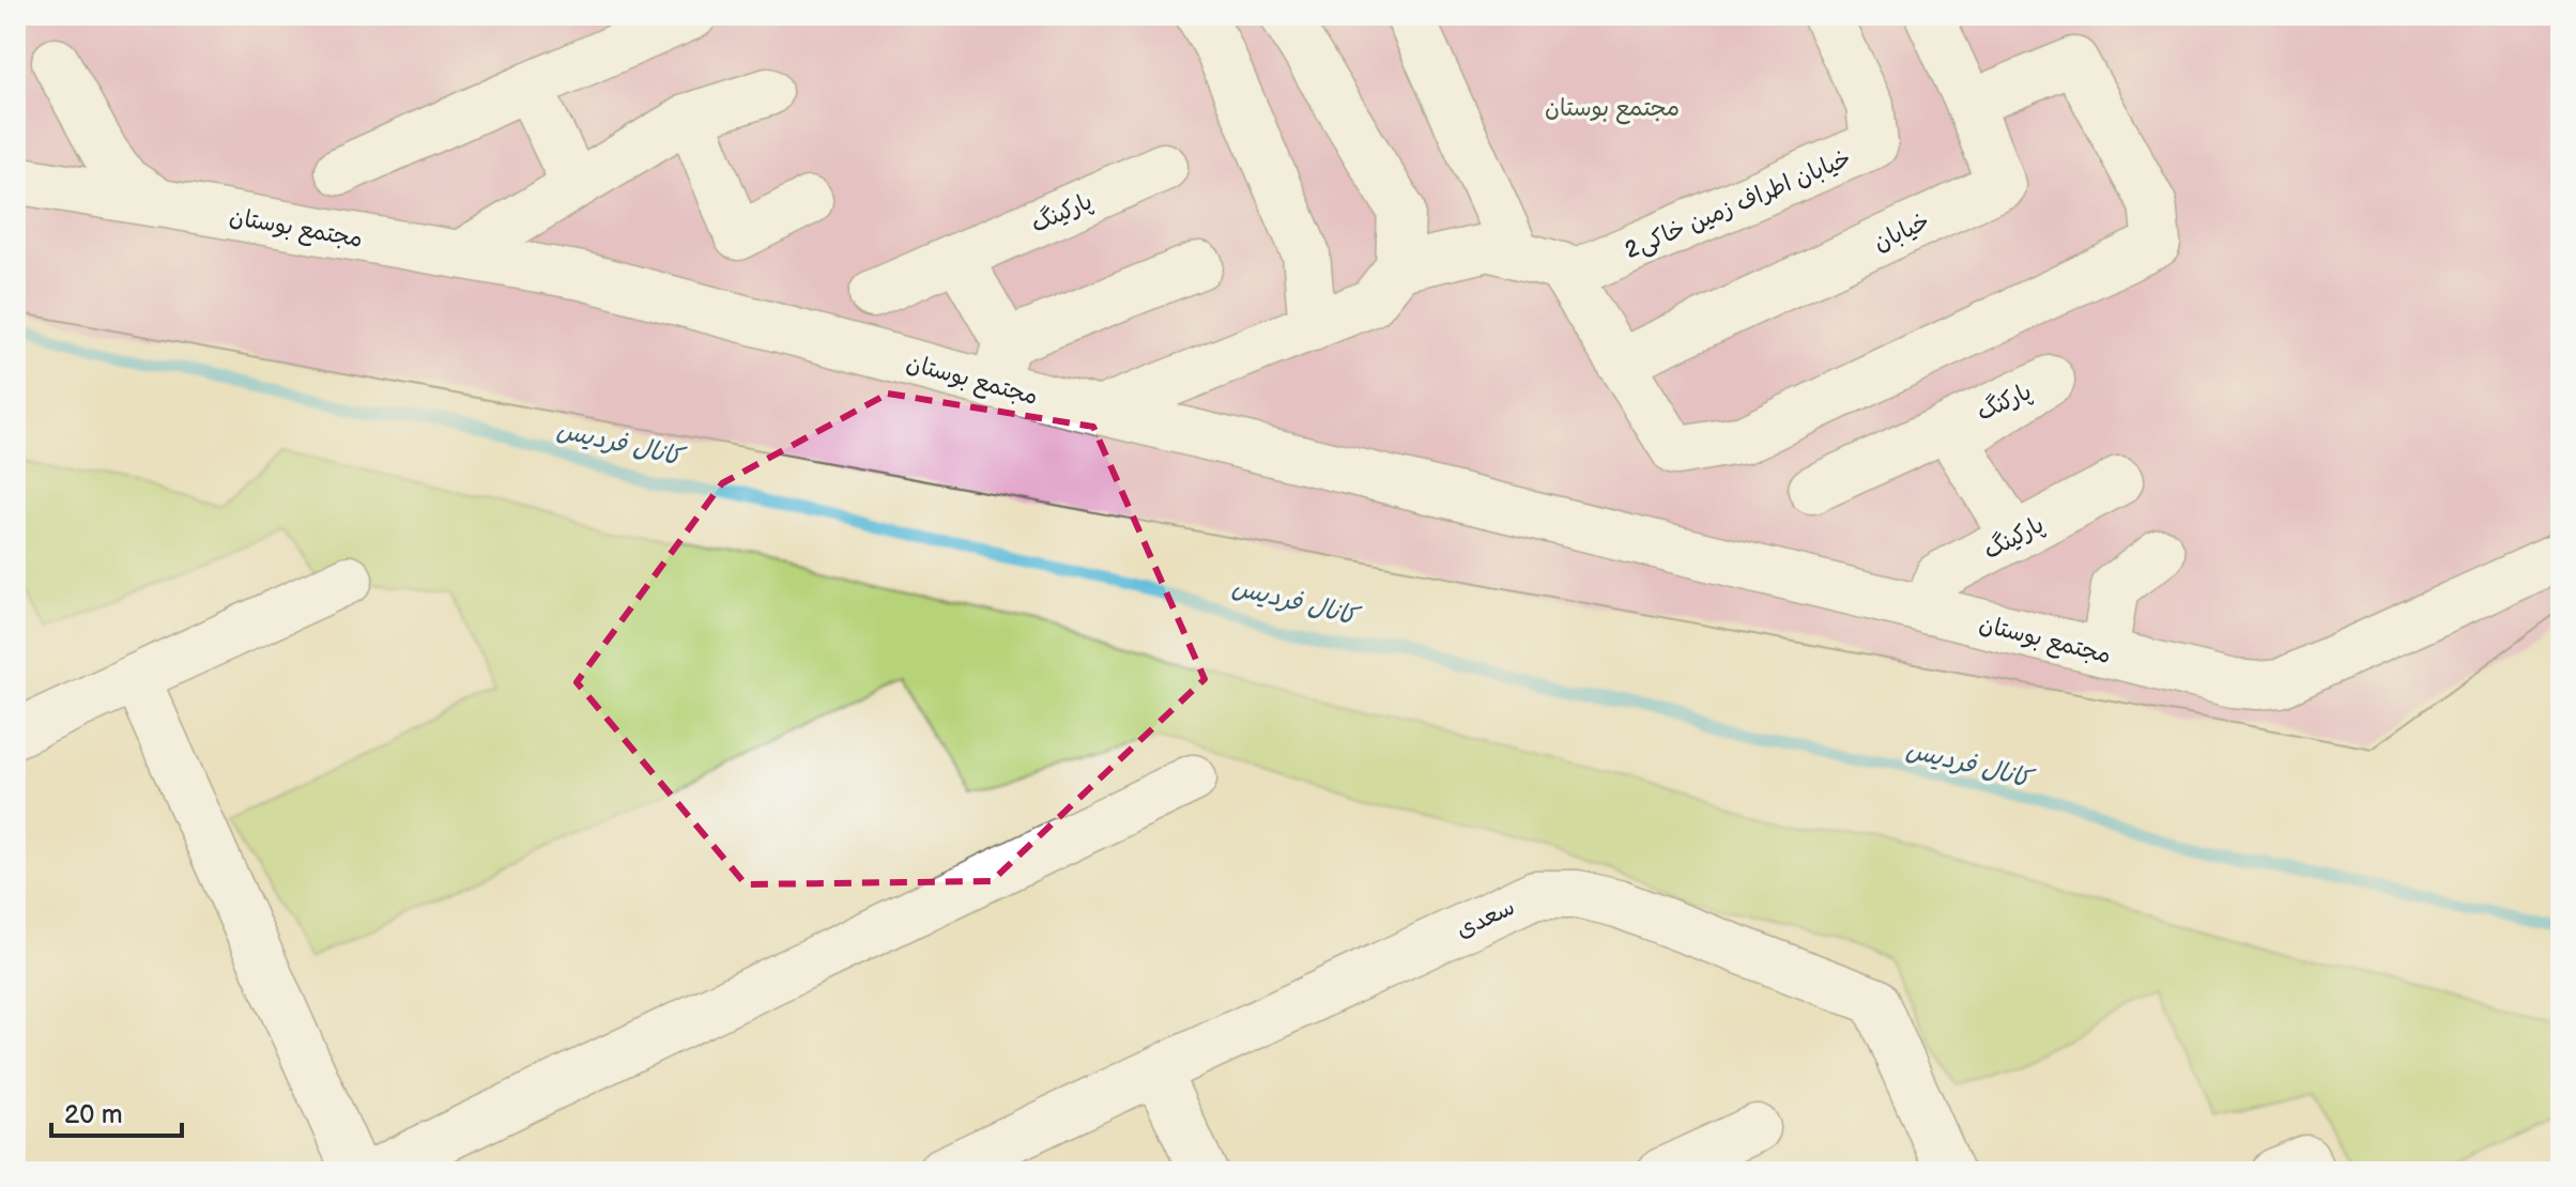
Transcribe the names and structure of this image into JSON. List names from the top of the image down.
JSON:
{
  "streets": {
    "street": [
      "خیابان اطراف زمین خاکی2",
      "پارکینگ",
      "مجتمع بوستان",
      "خیابان",
      "پارکنگ",
      "سعدی"
    ]
  },
  "crossings": [
    ["پارکینگ", "مجتمع بوستان"],
    ["پارکینگ", "پارکنگ"]
  ],
  "water": ["کانال فردیس"],
  "parks": ["مجتمع بوستان"],
  "scale_bar": "20 m"
}
